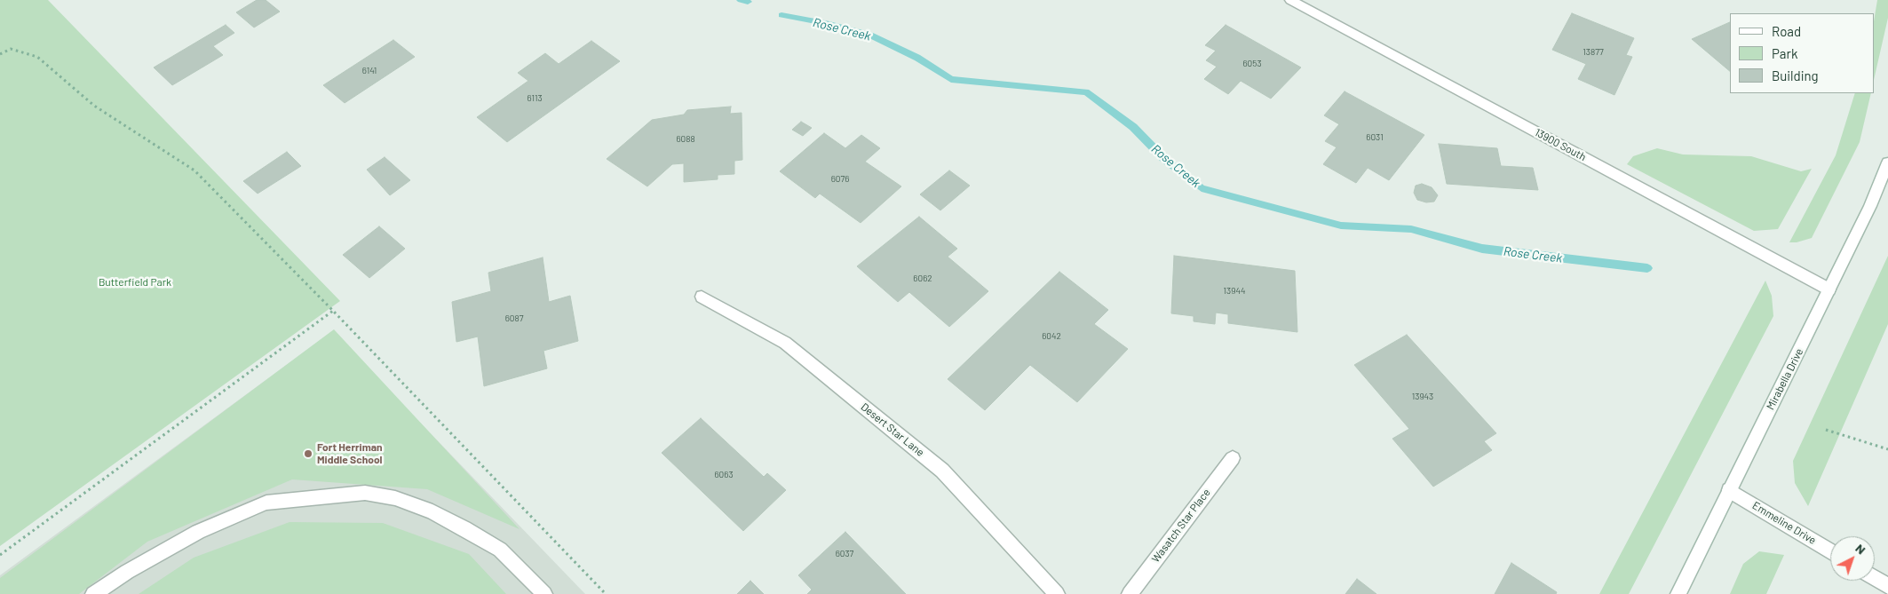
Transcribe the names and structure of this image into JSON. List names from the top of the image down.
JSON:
{
  "streets": {
    "street": [
      "13900 South",
      "Mirabella Drive",
      "Desert Star Lane",
      "Emmeline Drive",
      "Wasatch Star Place"
    ]
  },
  "crossings": [
    ["13900 South", "Mirabella Drive"],
    ["Mirabella Drive", "Emmeline Drive"]
  ],
  "water": ["Rose Creek"],
  "parks": ["Butterfield Park"],
  "places": ["Fort Herriman Middle School"],
  "house_numbers": [
    "13877",
    "6053",
    "6141",
    "6113",
    "6031",
    "6088",
    "6076",
    "6062",
    "13944",
    "6087",
    "6042",
    "13943",
    "6063",
    "6037"
  ],
  "legend": ["Road", "Park", "Building"],
  "north": "top right"
}
